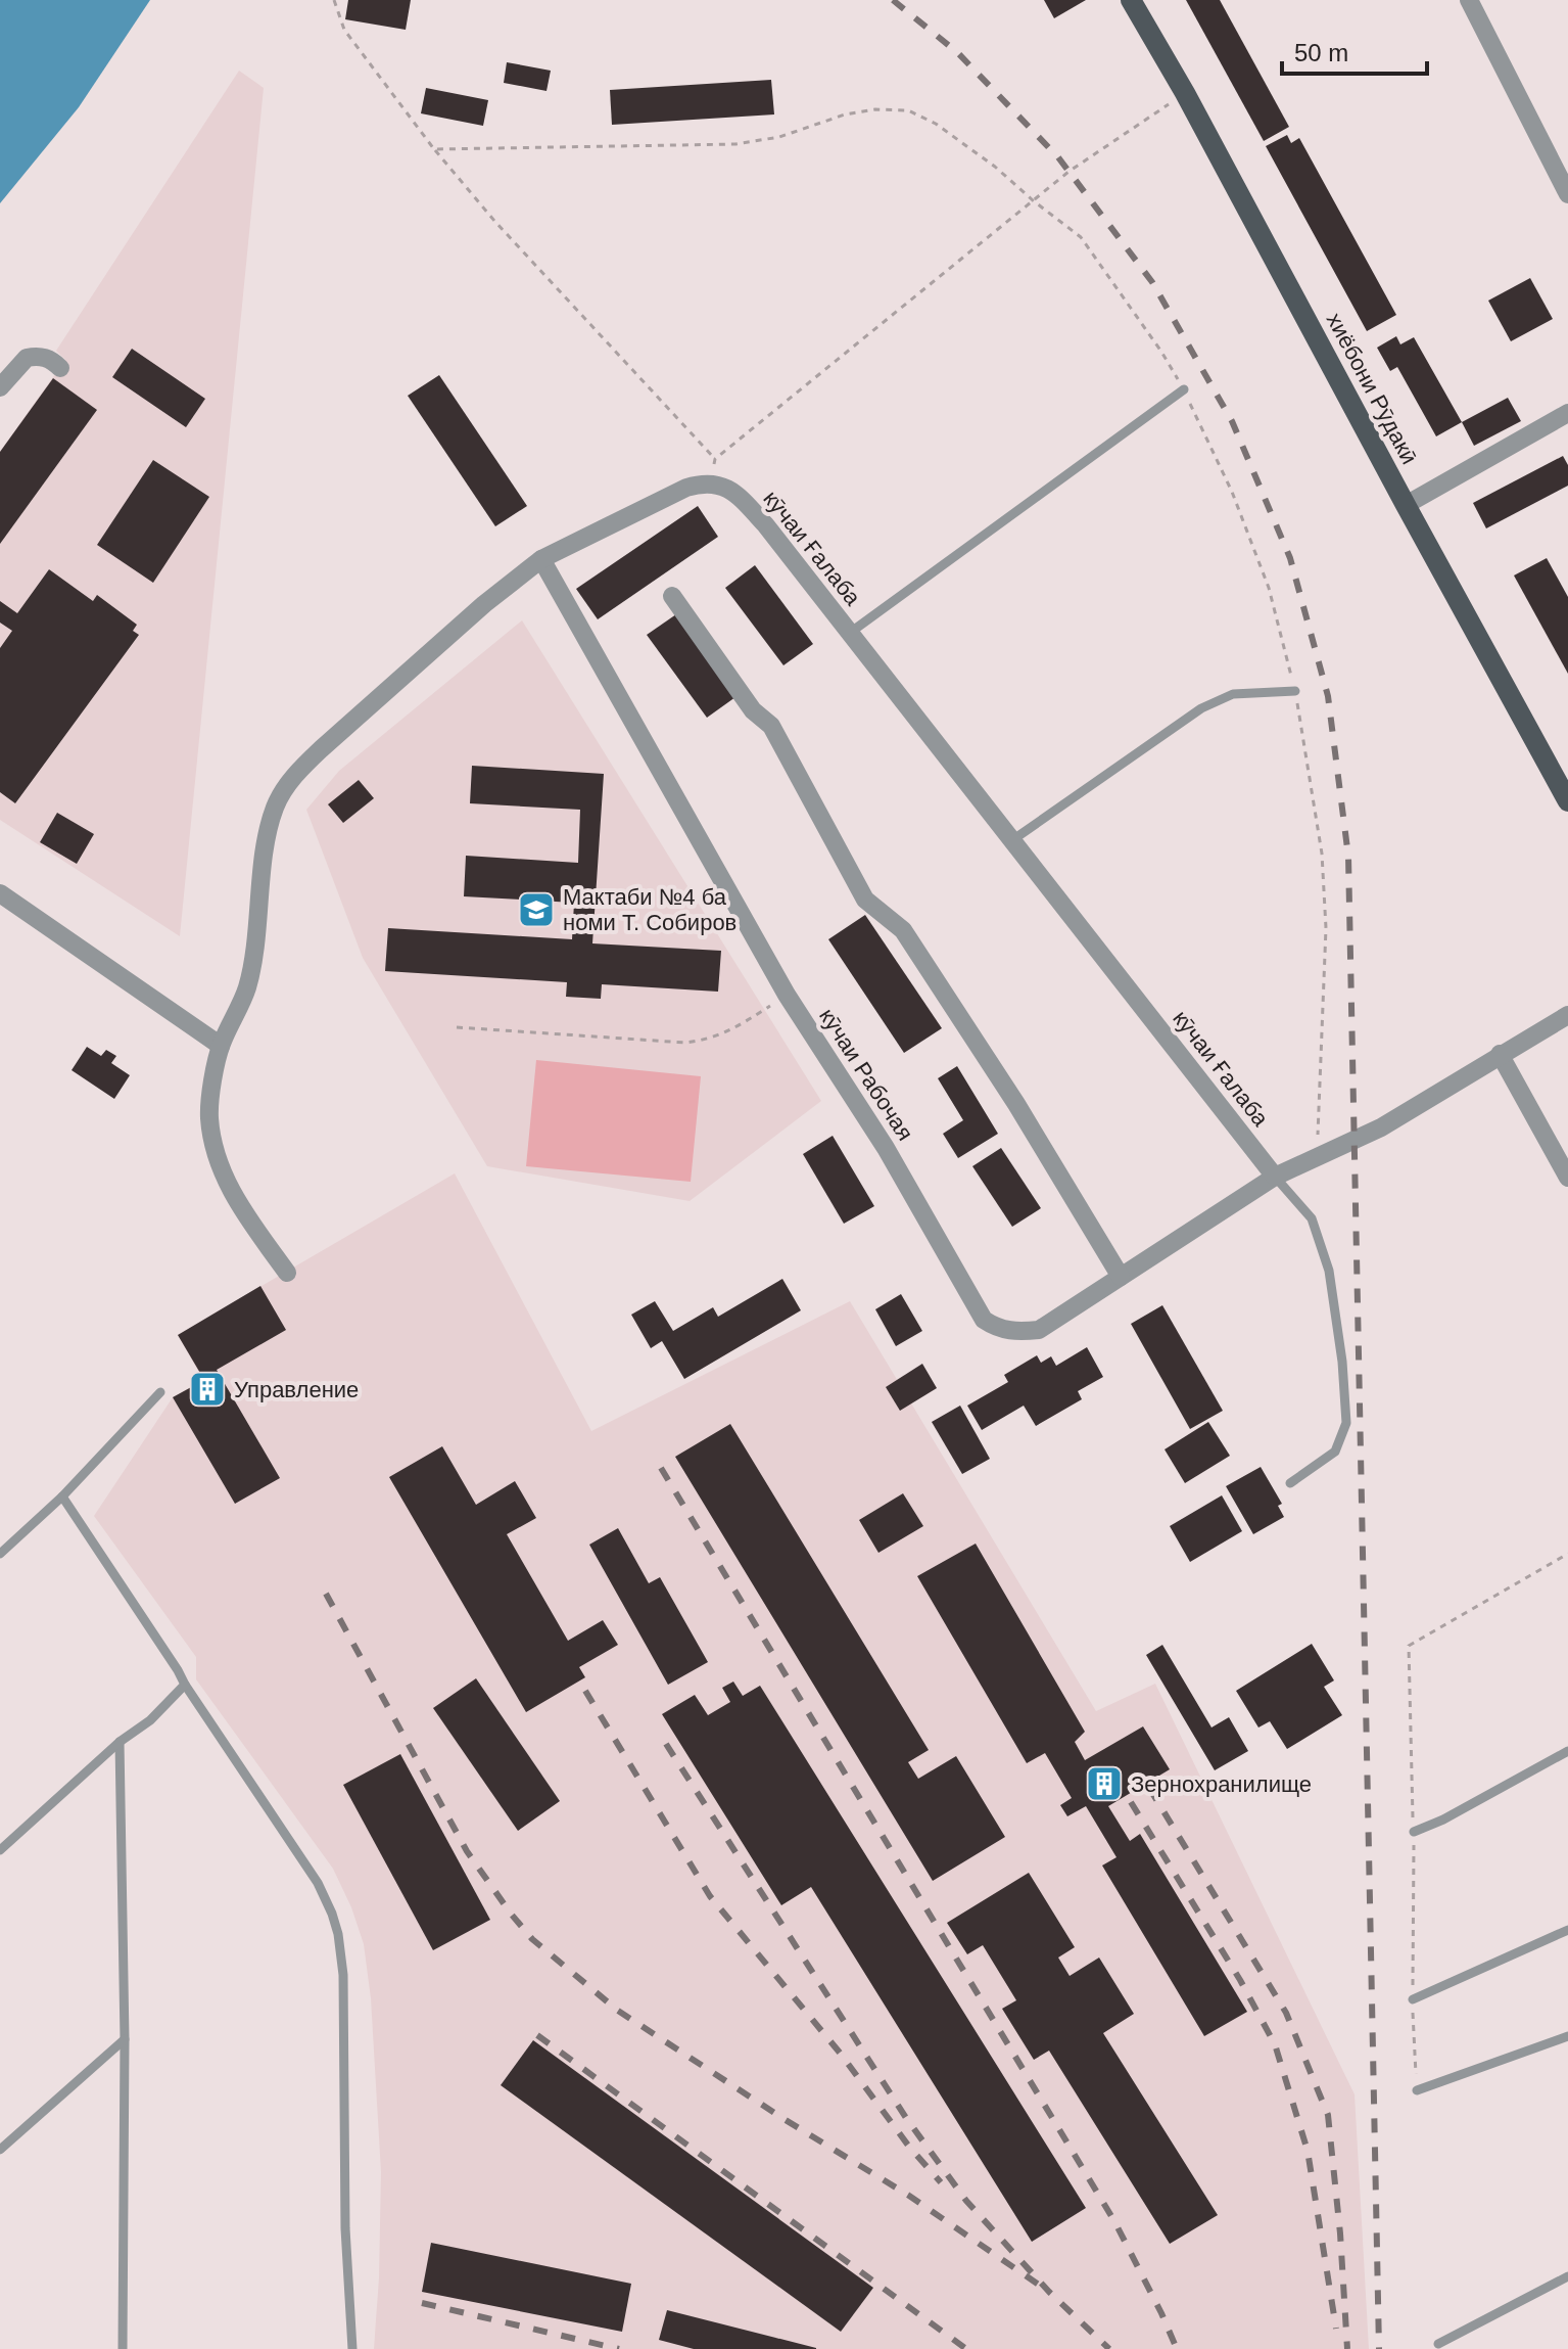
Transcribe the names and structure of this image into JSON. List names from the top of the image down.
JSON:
{
  "streets": {
    "main road": ["хиёбони Рӯдакӣ"],
    "street": ["кӯчаи Ғалаба", "кӯчаи Рабочая"]
  },
  "crossings": [
    ["кӯчаи Ғалаба", "кӯчаи Рабочая"]
  ],
  "places": {
    "school or university": ["Мактаби №4 ба номи Т. Собиров"],
    "building": ["Управление", "Зернохранилище"]
  },
  "scale_bar": "50 m"
}
